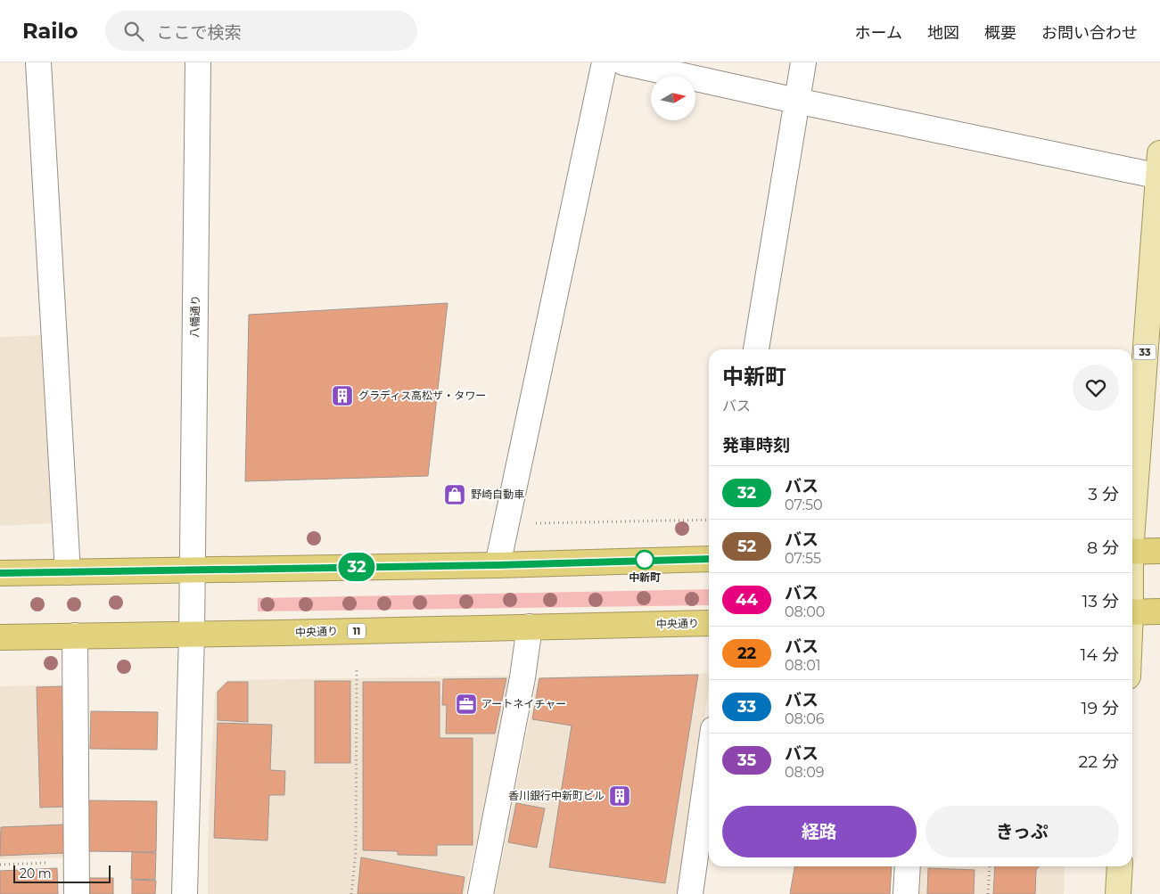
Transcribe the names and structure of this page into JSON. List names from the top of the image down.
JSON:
{
  "streets": {
    "highway": ["中央通り", "11"],
    "main road": ["33"],
    "street": ["八幡通り"]
  },
  "crossings": [
    ["八幡通り", "中央通り"]
  ],
  "places": {
    "building": ["グラディス高松ザ・タワー", "香川銀行中新町ビル"],
    "shop": ["野崎自動車"],
    "other": ["中新町"],
    "office": ["アートネイチャー"]
  },
  "lines": ["bus line 32"],
  "scale_bar": "20 m",
  "north": "right",
  "page": {
    "header": "Railo",
    "search": "ここで検索",
    "nav": [
      "ホーム",
      "地図",
      "概要",
      "お問い合わせ"
    ],
    "on_map": "32",
    "heading": [
      ["中新町", "バス"],
      "発車時刻"
    ],
    "list": [
      {
        "mark": "32",
        "name": "バス",
        "note": "07:50",
        "value": "3 分"
      },
      {
        "mark": "52",
        "name": "バス",
        "note": "07:55",
        "value": "8 分"
      },
      {
        "mark": "44",
        "name": "バス",
        "note": "08:00",
        "value": "13 分"
      },
      {
        "mark": "22",
        "name": "バス",
        "note": "08:01",
        "value": "14 分"
      },
      {
        "mark": "33",
        "name": "バス",
        "note": "08:06",
        "value": "19 分"
      },
      {
        "mark": "35",
        "name": "バス",
        "note": "08:09",
        "value": "22 分"
      }
    ],
    "buttons": ["経路", "きっぷ"],
    "scale": "20 m"
  }
}
